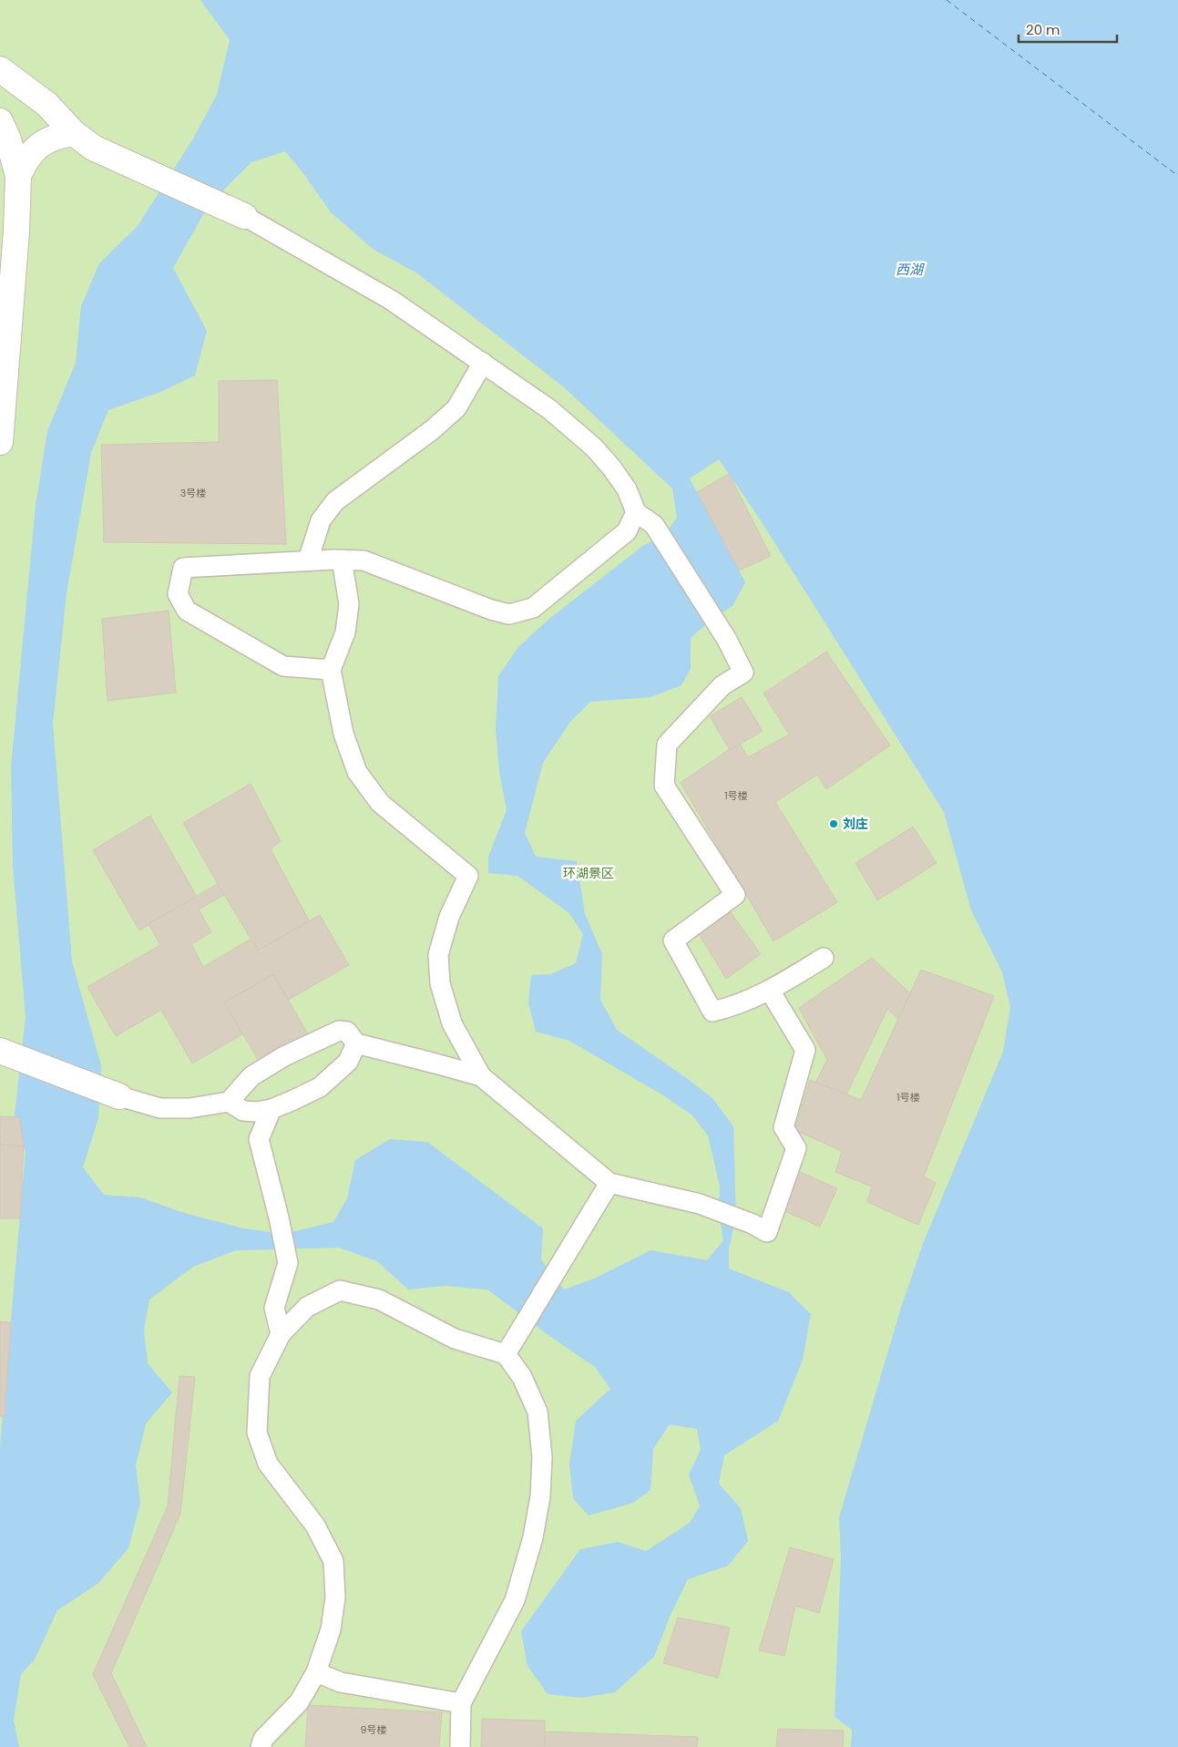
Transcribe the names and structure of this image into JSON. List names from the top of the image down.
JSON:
{
  "water": ["西湖"],
  "parks": ["环湖景区"],
  "places": ["刘庄"],
  "house_numbers": [
    "3号楼",
    "1号楼",
    "1号楼",
    "9号楼"
  ],
  "scale_bar": "20 m"
}
